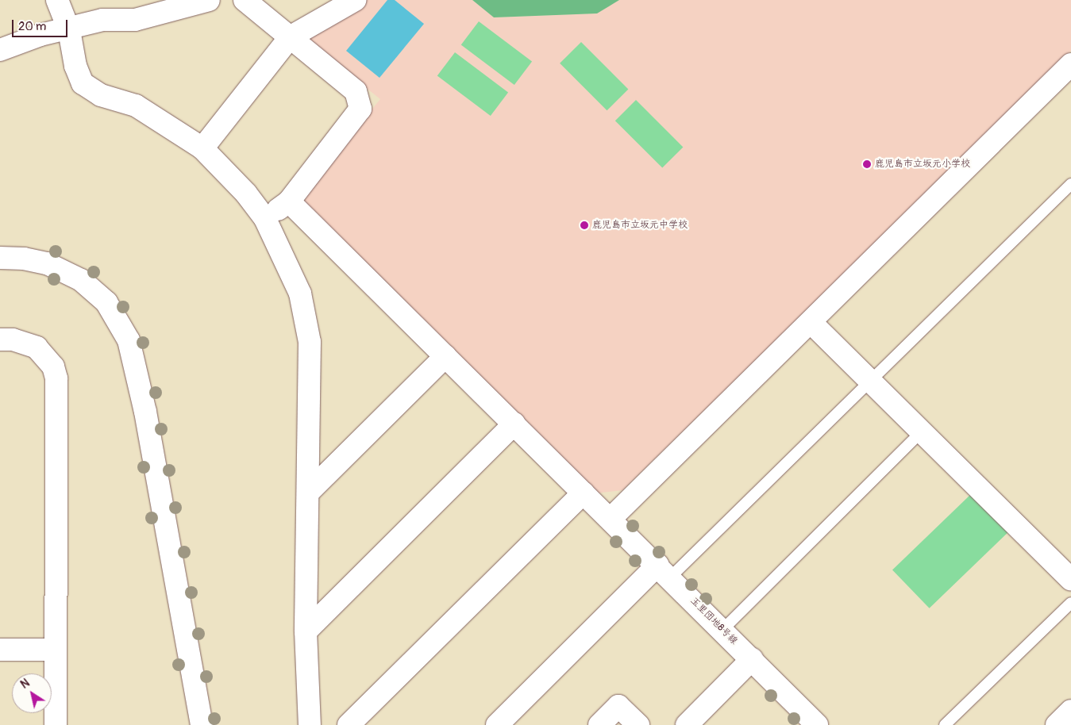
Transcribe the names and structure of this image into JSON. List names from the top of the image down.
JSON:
{
  "streets": {
    "street": ["玉里団地8号線"]
  },
  "places": ["鹿児島市立坂元小学校", "鹿児島市立坂元中学校"],
  "scale_bar": "20 m",
  "north": "top left"
}
